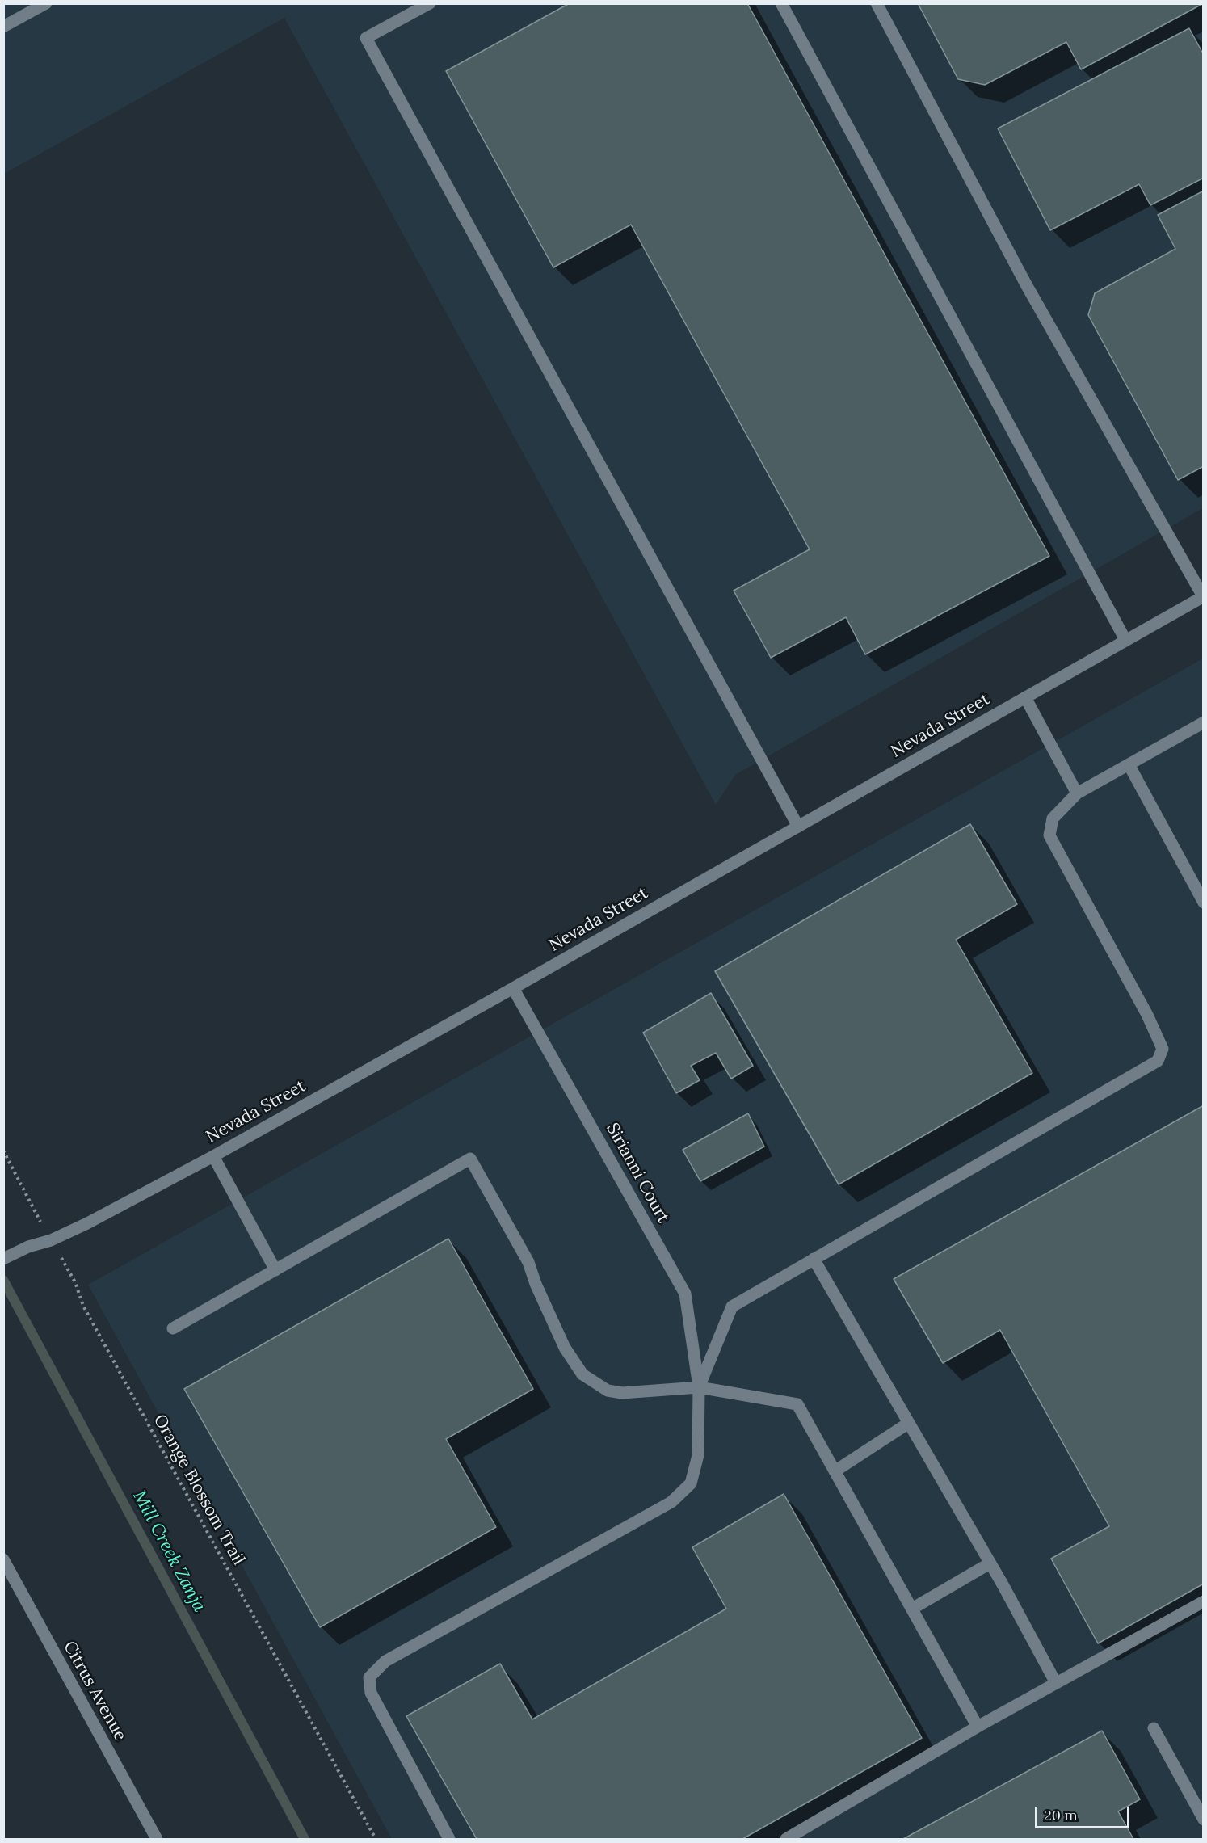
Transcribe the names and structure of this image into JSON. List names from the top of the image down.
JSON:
{
  "streets": {
    "street": ["Nevada Street", "Sirianni Court", "Citrus Avenue"],
    "path": ["Orange Blossom Trail"]
  },
  "crossings": [
    ["Nevada Street", "Sirianni Court"],
    ["Nevada Street", "Orange Blossom Trail"]
  ],
  "water": ["Mill Creek Zanja"],
  "scale_bar": "20 m"
}
